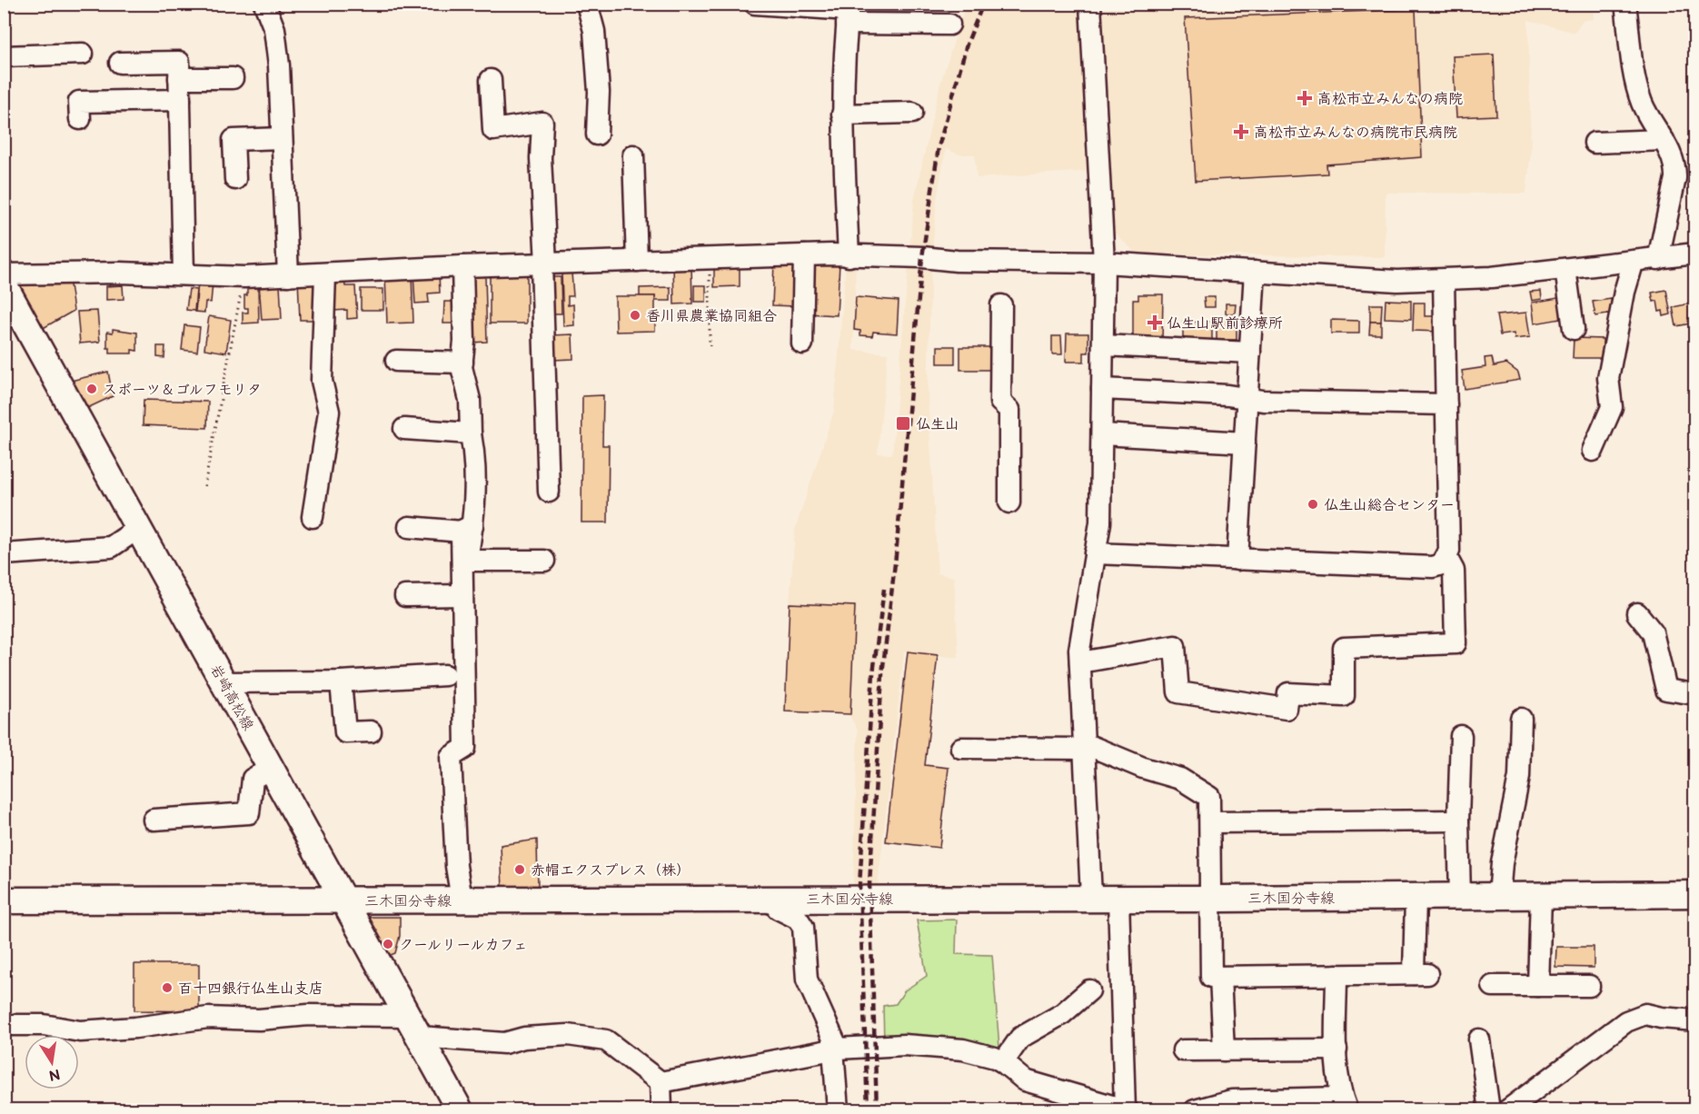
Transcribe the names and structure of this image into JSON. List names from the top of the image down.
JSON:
{
  "streets": {
    "main road": ["岩崎高松線", "三木国分寺線"]
  },
  "crossings": [
    ["岩崎高松線", "三木国分寺線"]
  ],
  "places": {
    "health": ["高松市立みんなの病院", "高松市立みんなの病院市民病院", "仏生山駅前診療所"],
    "other": [
      "香川県農業協同組合",
      "スポーツ＆ゴルフモリタ",
      "仏生山総合センター",
      "赤帽エクスプレス（株）",
      "クールリールカフェ",
      "百十四銀行仏生山支店"
    ],
    "transit": ["仏生山"]
  },
  "north": "bottom"
}
